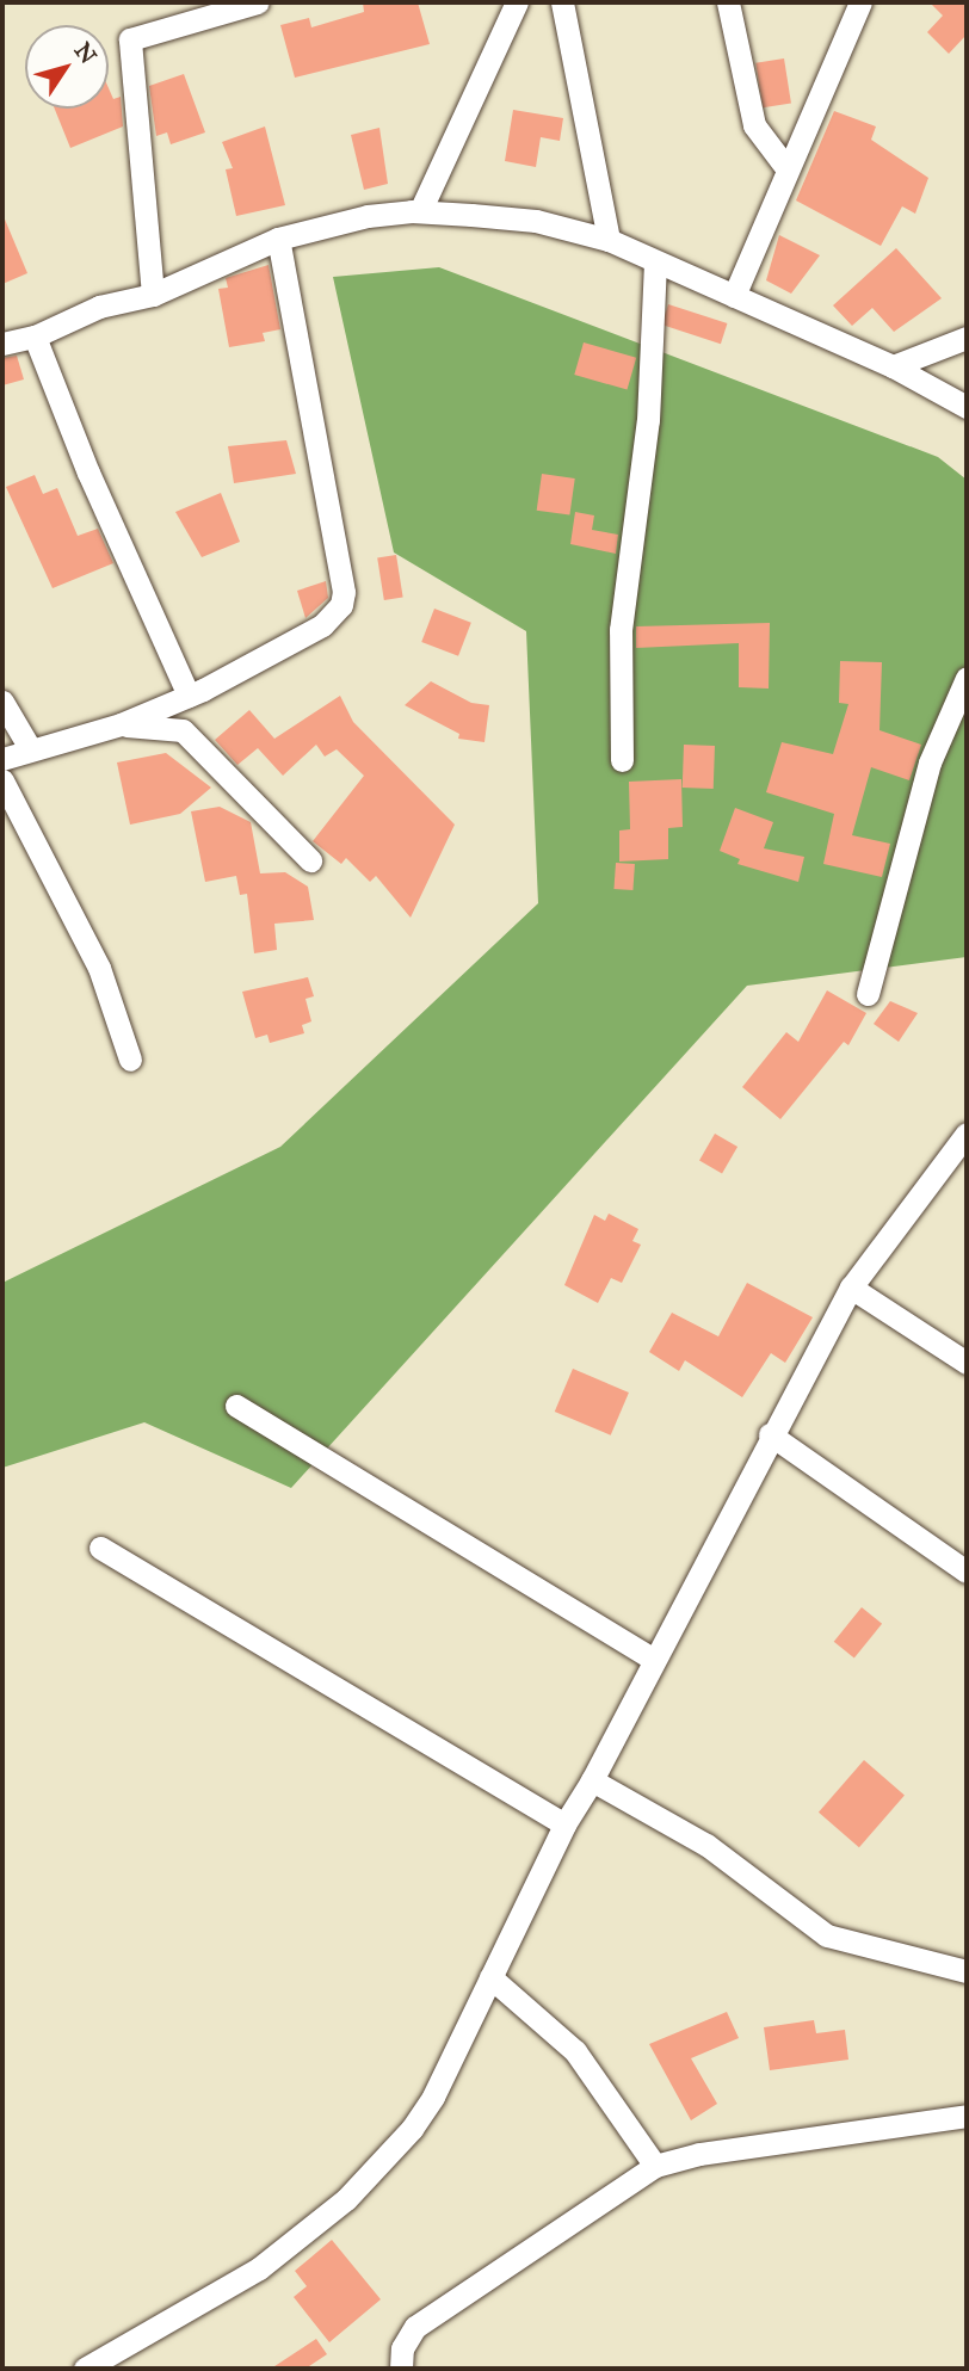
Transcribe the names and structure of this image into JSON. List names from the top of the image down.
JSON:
{
  "north": "top right"
}
